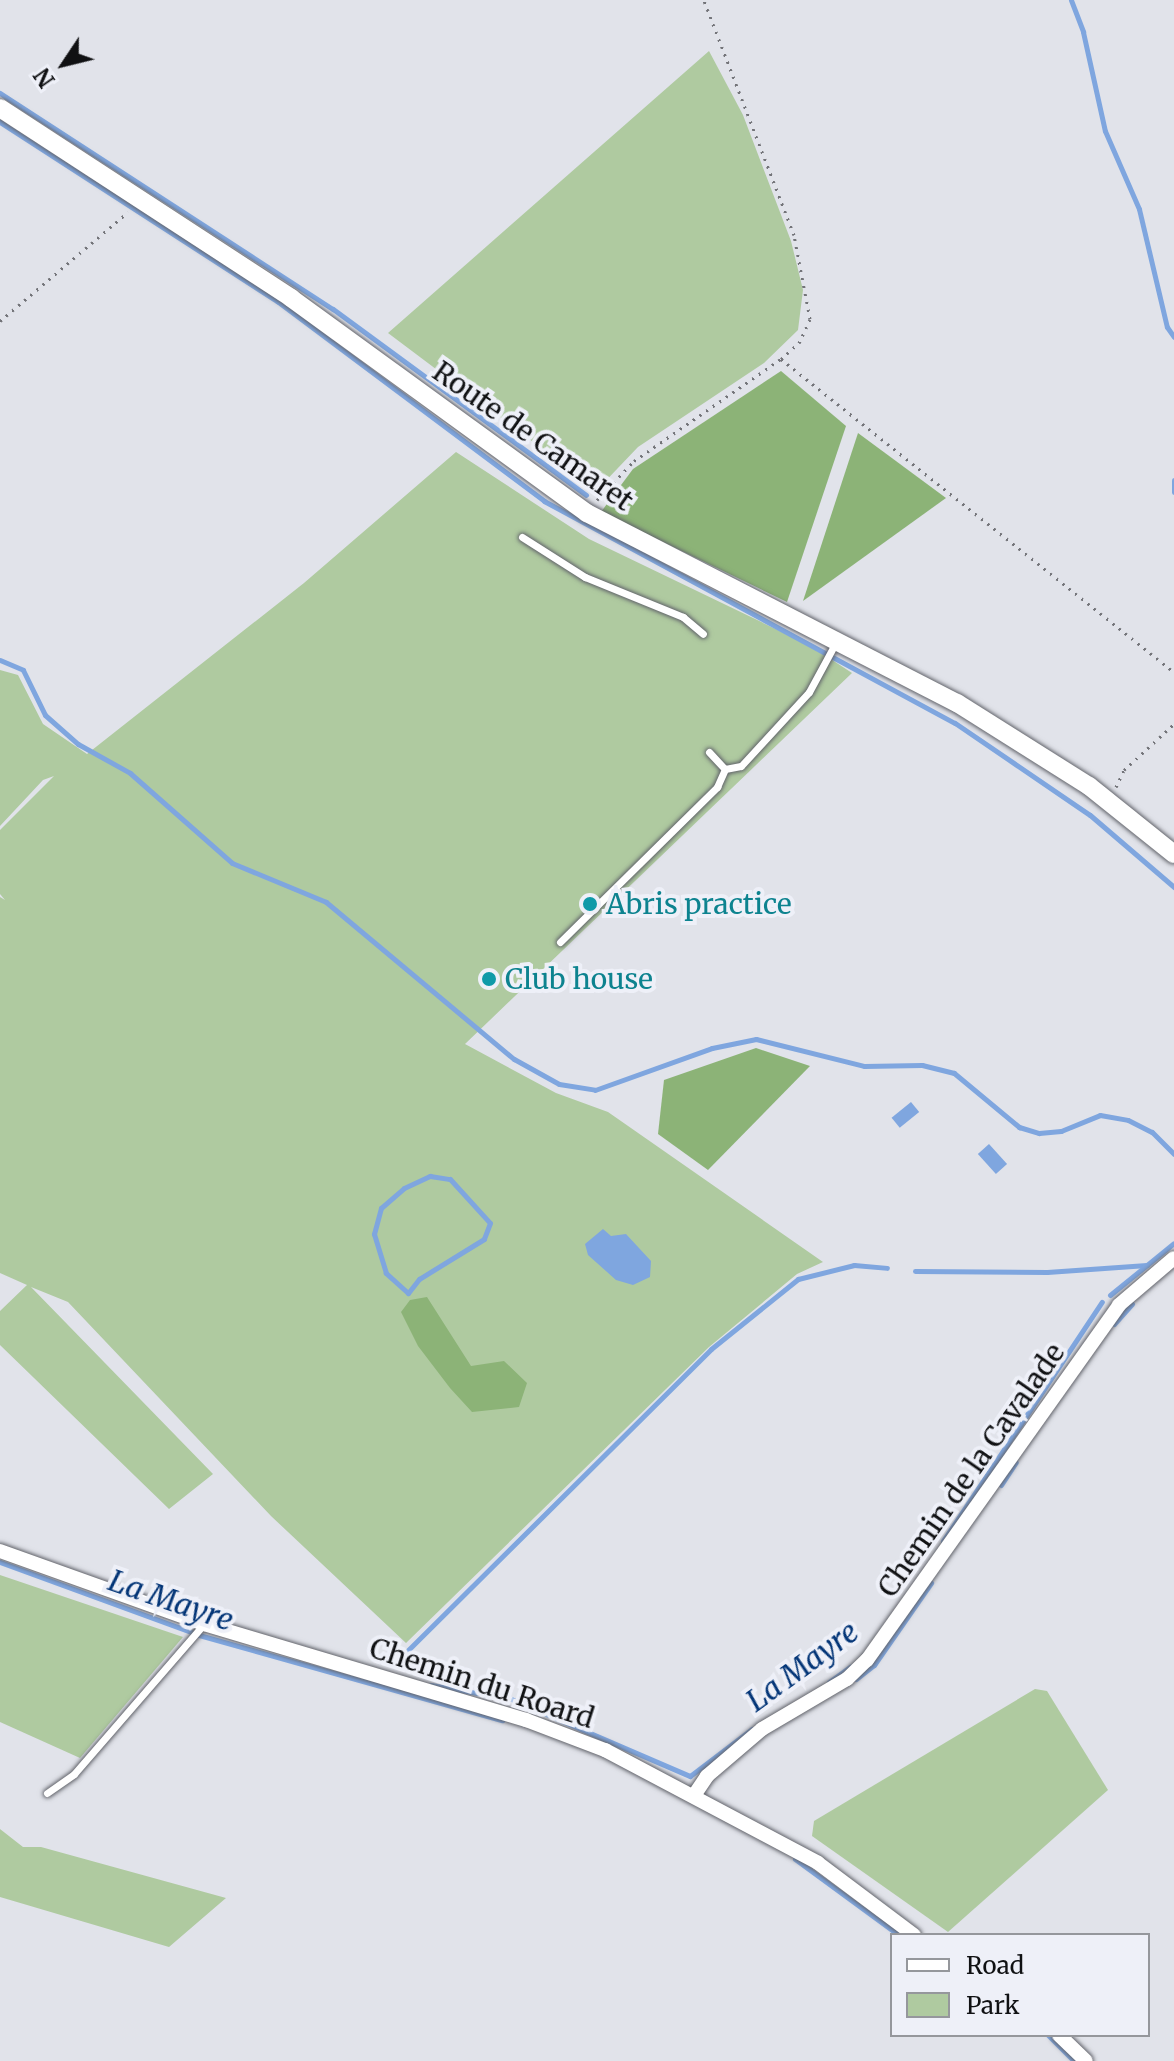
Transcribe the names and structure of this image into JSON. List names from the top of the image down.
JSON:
{
  "streets": {
    "main road": ["Route de Camaret"],
    "street": ["Chemin de la Cavalade", "Chemin du Roard"]
  },
  "crossings": [
    ["Chemin de la Cavalade", "Chemin du Roard"]
  ],
  "water": ["La Mayre"],
  "places": ["Abris practice", "Club house"],
  "legend": ["Road", "Park"],
  "north": "bottom left"
}
